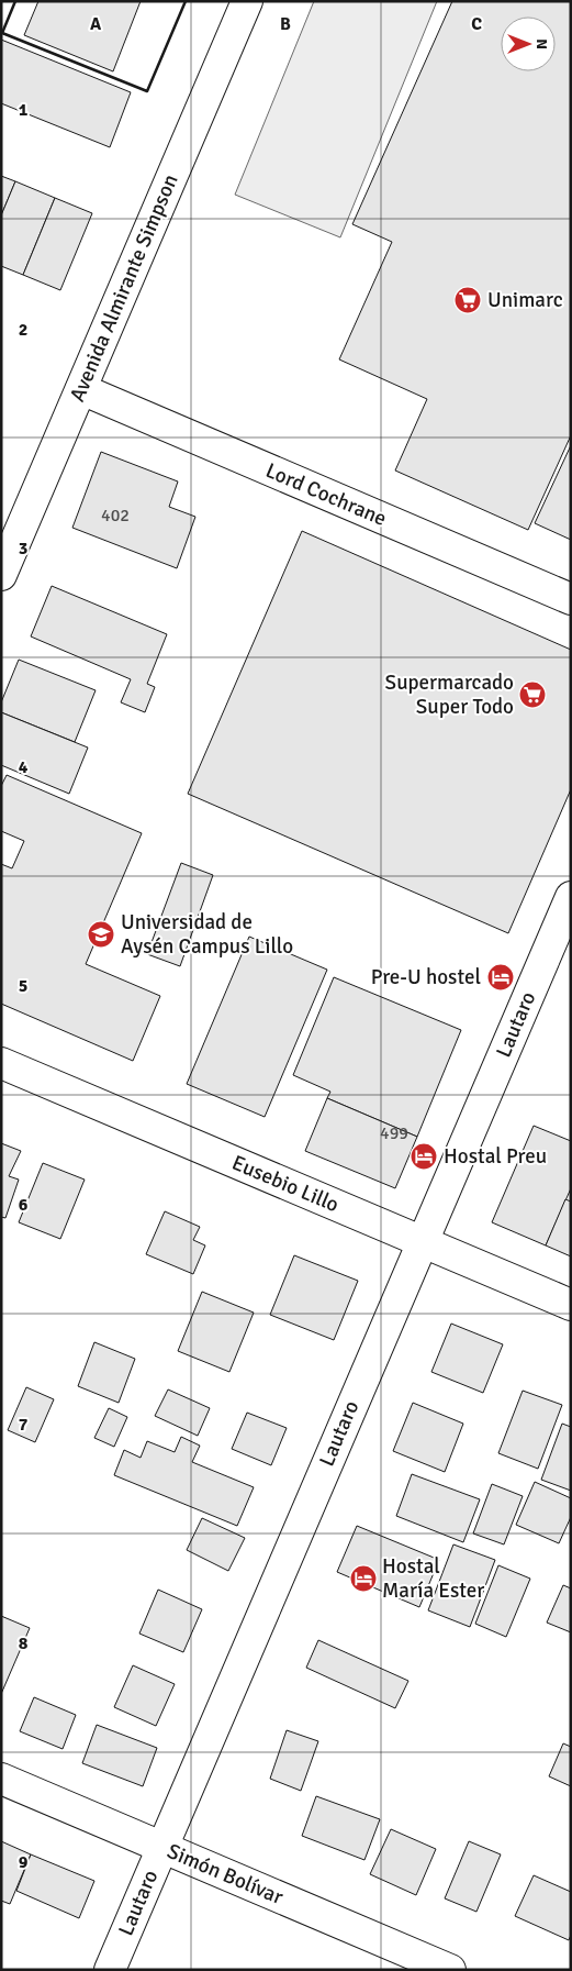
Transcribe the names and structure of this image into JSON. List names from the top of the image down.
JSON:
{
  "streets": {
    "main road": [
      "Avenida Almirante Simpson",
      "Lord Cochrane",
      "Lautaro",
      "Eusebio Lillo",
      "Simón Bolívar"
    ]
  },
  "crossings": [
    ["Avenida Almirante Simpson", "Lord Cochrane"],
    ["Lautaro", "Eusebio Lillo"],
    ["Lautaro", "Simón Bolívar"]
  ],
  "places": {
    "supermarket": ["Unimarc", "Supermarcado Super Todo"],
    "school or university": ["Universidad de Aysén Campus Lillo"],
    "hotel": ["Pre-U hostel", "Hostal Preu", "Hostal María Ester"]
  },
  "house_numbers": ["402", "499"],
  "north": "right",
  "grid": {
    "columns": ["A", "B", "C"],
    "rows": [
      "1",
      "2",
      "3",
      "4",
      "5",
      "6",
      "7",
      "8",
      "9"
    ]
  }
}
